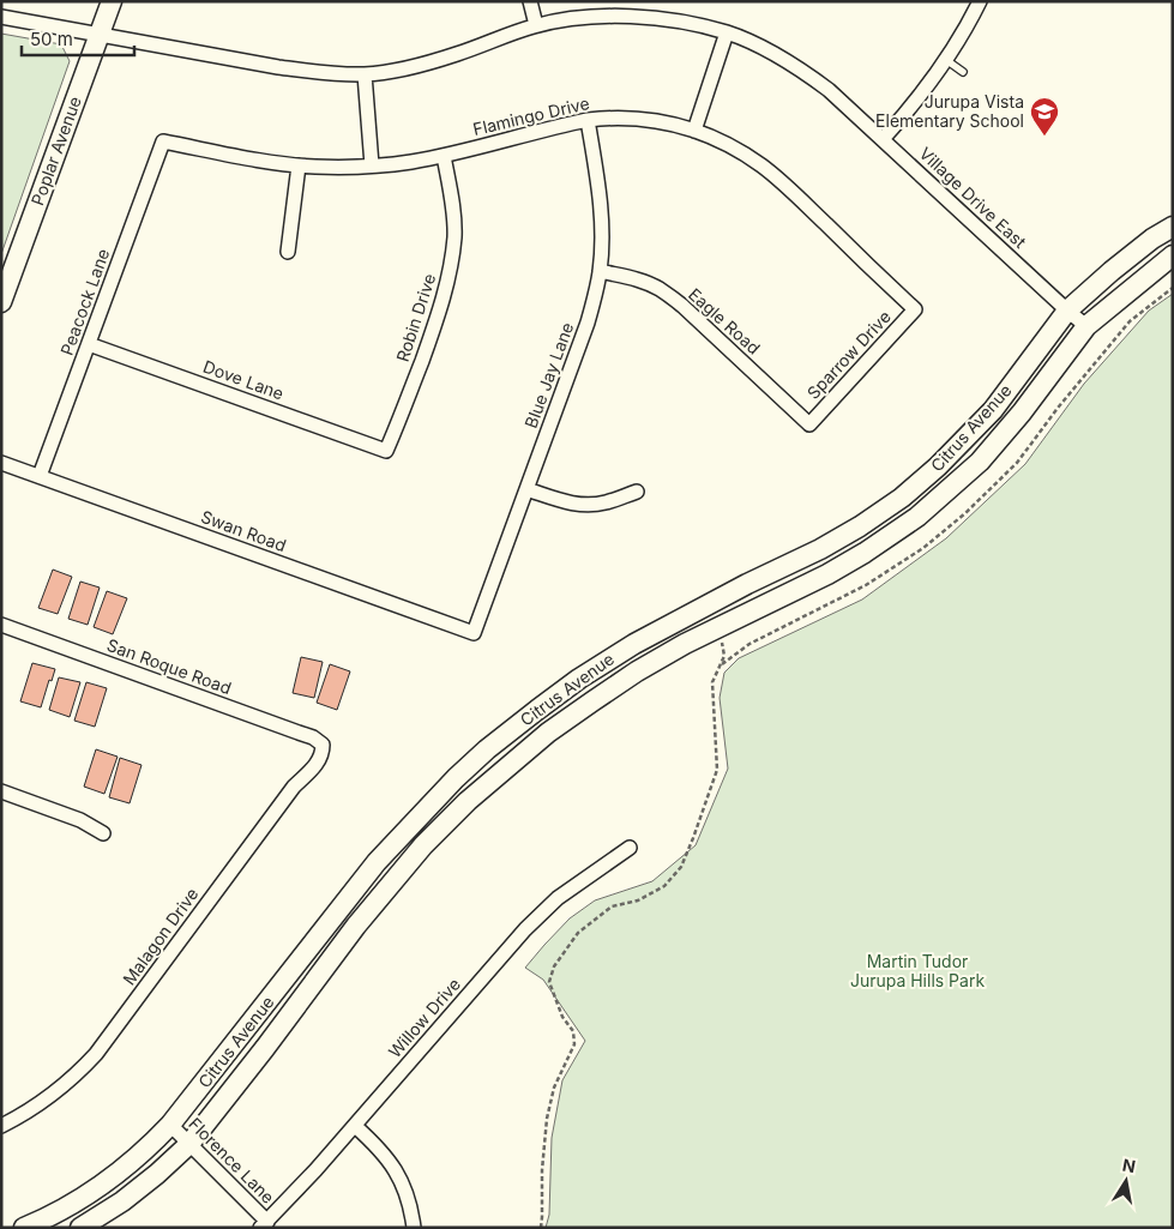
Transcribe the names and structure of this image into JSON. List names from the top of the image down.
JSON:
{
  "streets": {
    "street": [
      "Flamingo Drive",
      "Poplar Avenue",
      "Village Drive East",
      "Peacock Lane",
      "Robin Drive",
      "Eagle Road",
      "Sparrow Drive",
      "Blue Jay Lane",
      "Dove Lane",
      "Citrus Avenue",
      "Swan Road",
      "San Roque Road",
      "Malagon Drive",
      "Willow Drive",
      "Florence Lane"
    ]
  },
  "crossings": [
    ["Flamingo Drive", "Peacock Lane"],
    ["Flamingo Drive", "Robin Drive"],
    ["Flamingo Drive", "Sparrow Drive"],
    ["Flamingo Drive", "Blue Jay Lane"],
    ["Poplar Avenue", "Village Drive East"],
    ["Village Drive East", "Citrus Avenue"],
    ["Peacock Lane", "Dove Lane"],
    ["Peacock Lane", "Swan Road"],
    ["Robin Drive", "Dove Lane"],
    ["Eagle Road", "Sparrow Drive"],
    ["Eagle Road", "Blue Jay Lane"],
    ["Blue Jay Lane", "Swan Road"],
    ["Citrus Avenue", "Florence Lane"],
    ["San Roque Road", "Malagon Drive"],
    ["Willow Drive", "Florence Lane"]
  ],
  "parks": ["Martin Tudor Jurupa Hills Park"],
  "places": {
    "school or university": ["Jurupa Vista Elementary School"]
  },
  "scale_bar": "50 m",
  "north": "top"
}
